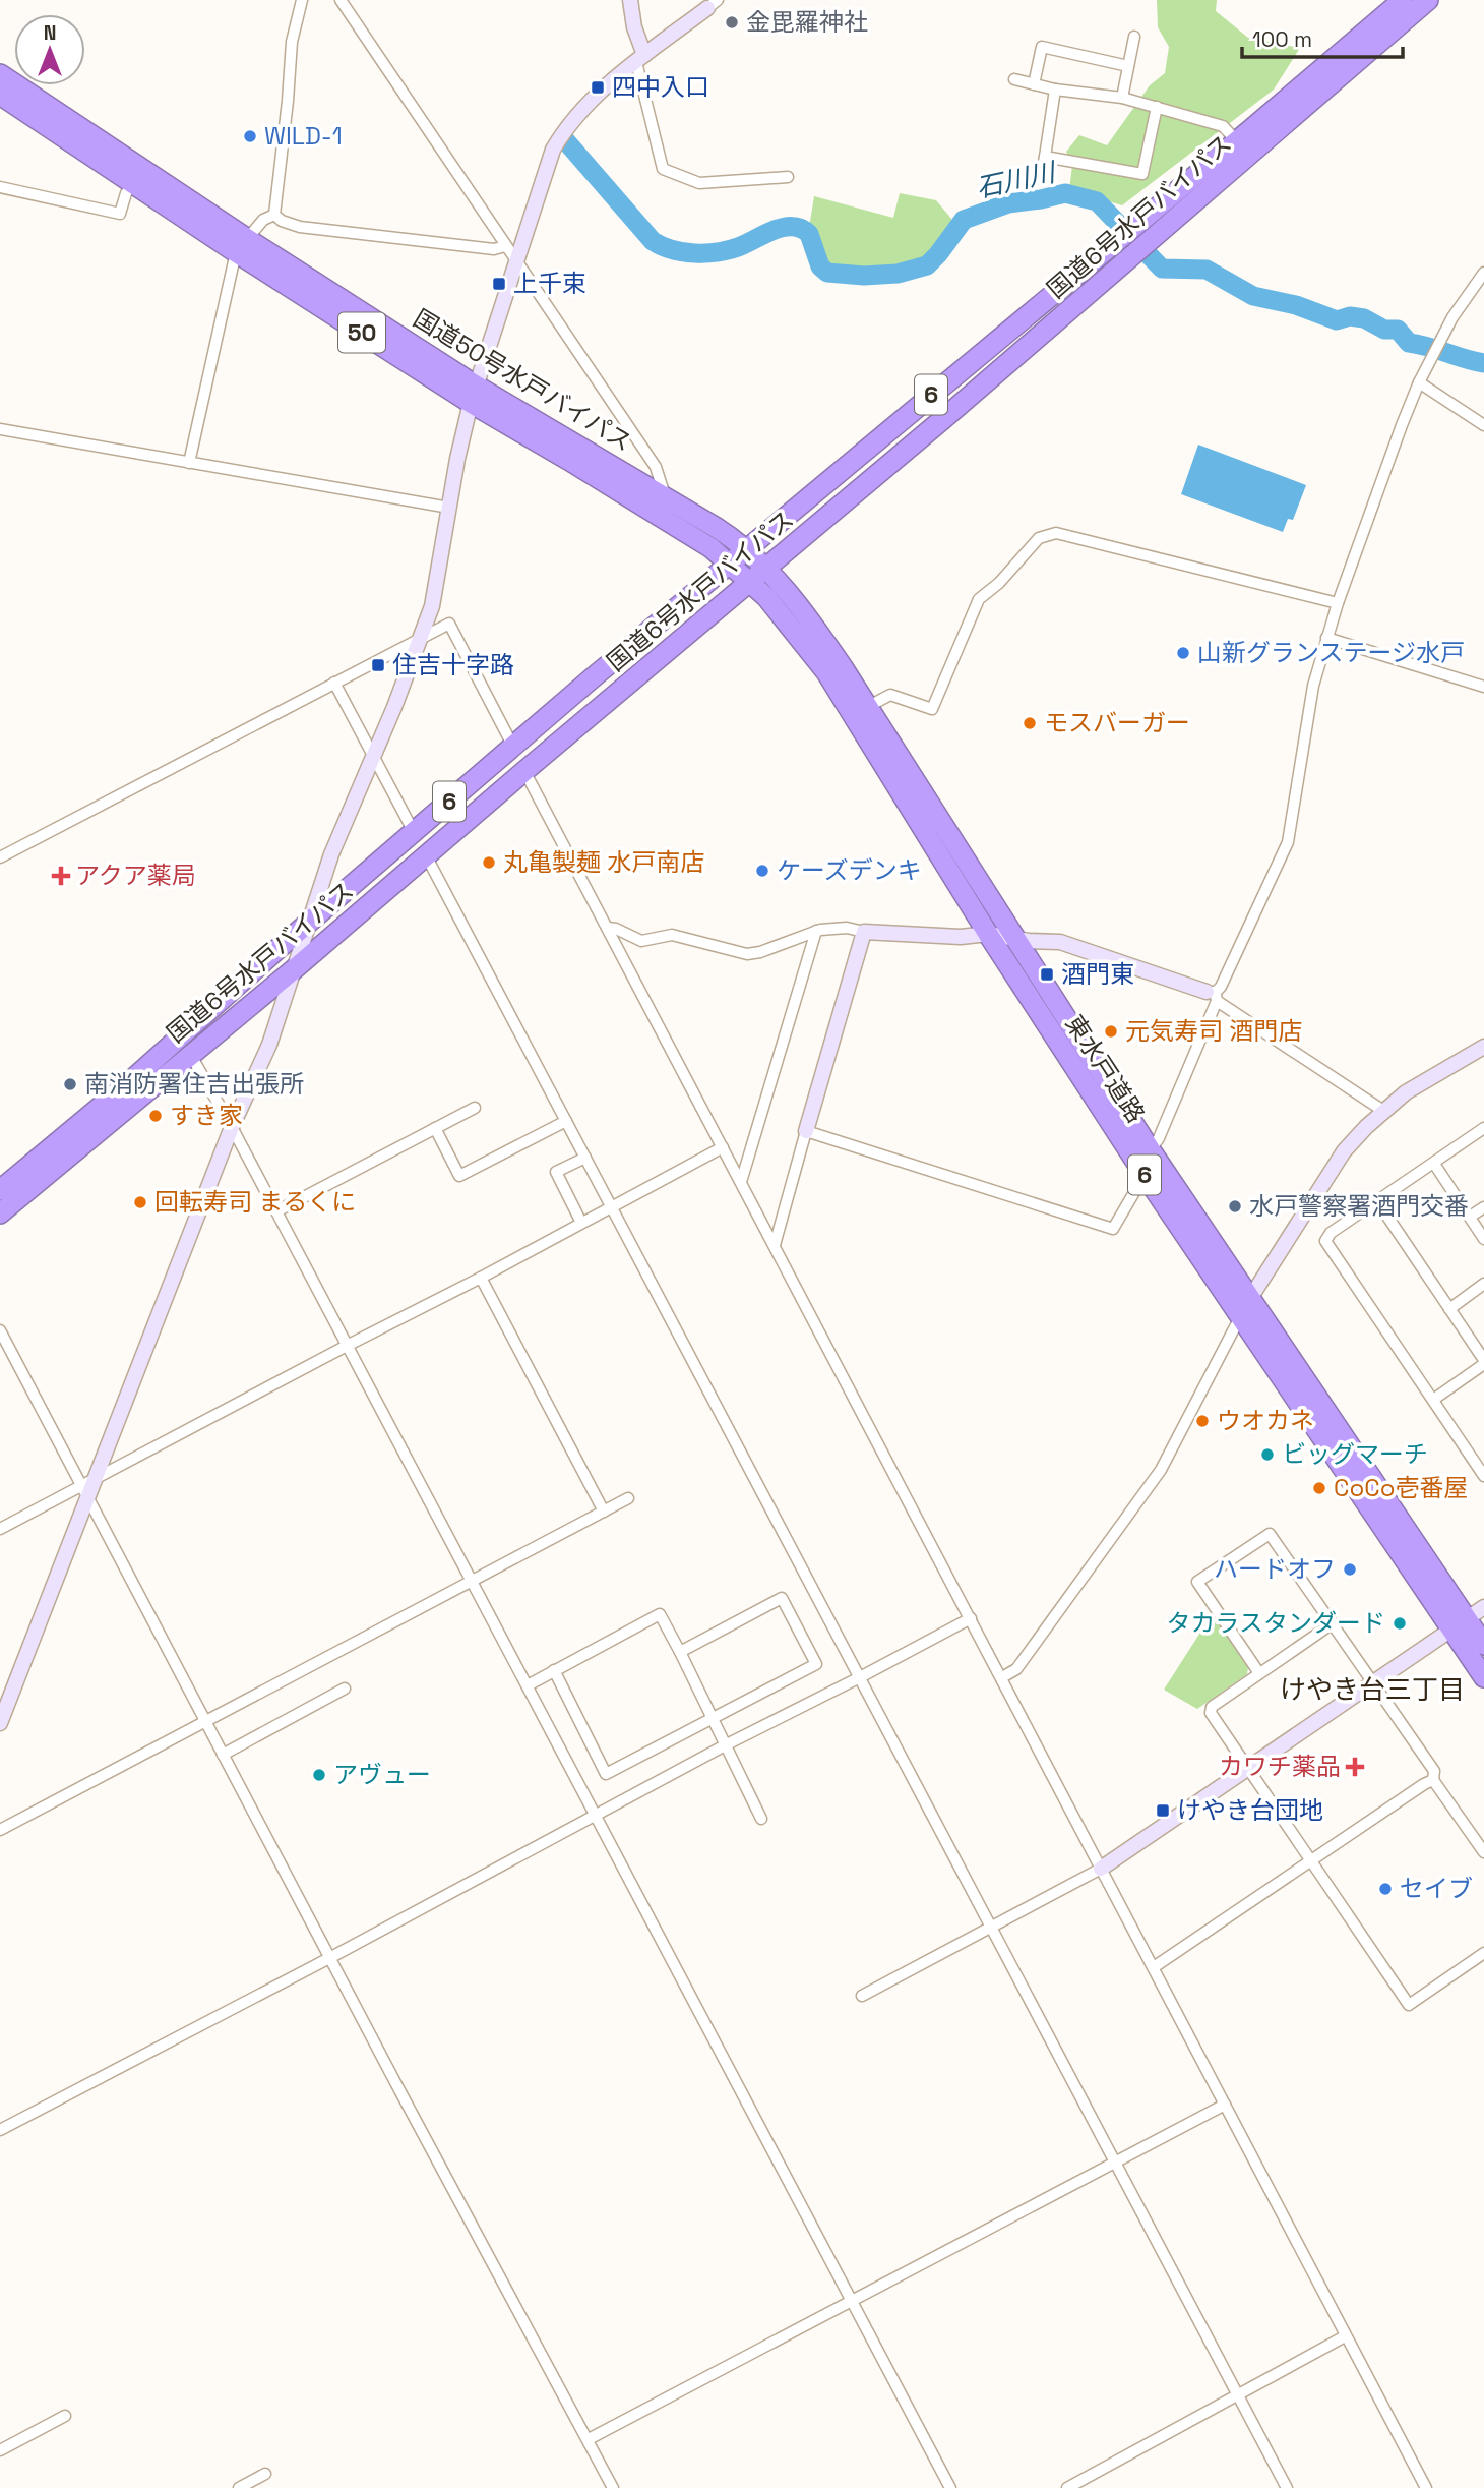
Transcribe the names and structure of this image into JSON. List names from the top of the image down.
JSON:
{
  "streets": {
    "highway": [
      "国道6号水戸バイパス",
      "50",
      "国道50号水戸バイパス",
      "6",
      "東水戸道路"
    ]
  },
  "crossings": [
    ["国道6号水戸バイパス", "国道50号水戸バイパス"],
    ["国道6号水戸バイパス", "東水戸道路"],
    ["国道50号水戸バイパス", "東水戸道路"]
  ],
  "districts": ["けやき台三丁目"],
  "water": ["石川川"],
  "places": {
    "other": [
      "金毘羅神社",
      "WILD-1",
      "山新グランステージ水戸",
      "モスバーガー",
      "丸亀製麺 水戸南店",
      "ケーズデンキ",
      "元気寿司 酒門店",
      "南消防署住吉出張所",
      "すき家",
      "回転寿司 まるくに",
      "水戸警察署酒門交番",
      "ウオカネ",
      "ビッグマーチ",
      "CoCo壱番屋",
      "ハードオフ",
      "タカラスタンダード",
      "アヴュー",
      "セイブ"
    ],
    "transit": [
      "四中入口",
      "上千束",
      "住吉十字路",
      "酒門東",
      "けやき台団地"
    ],
    "health": ["アクア薬局", "カワチ薬品"]
  },
  "scale_bar": "100 m",
  "north": "top"
}
